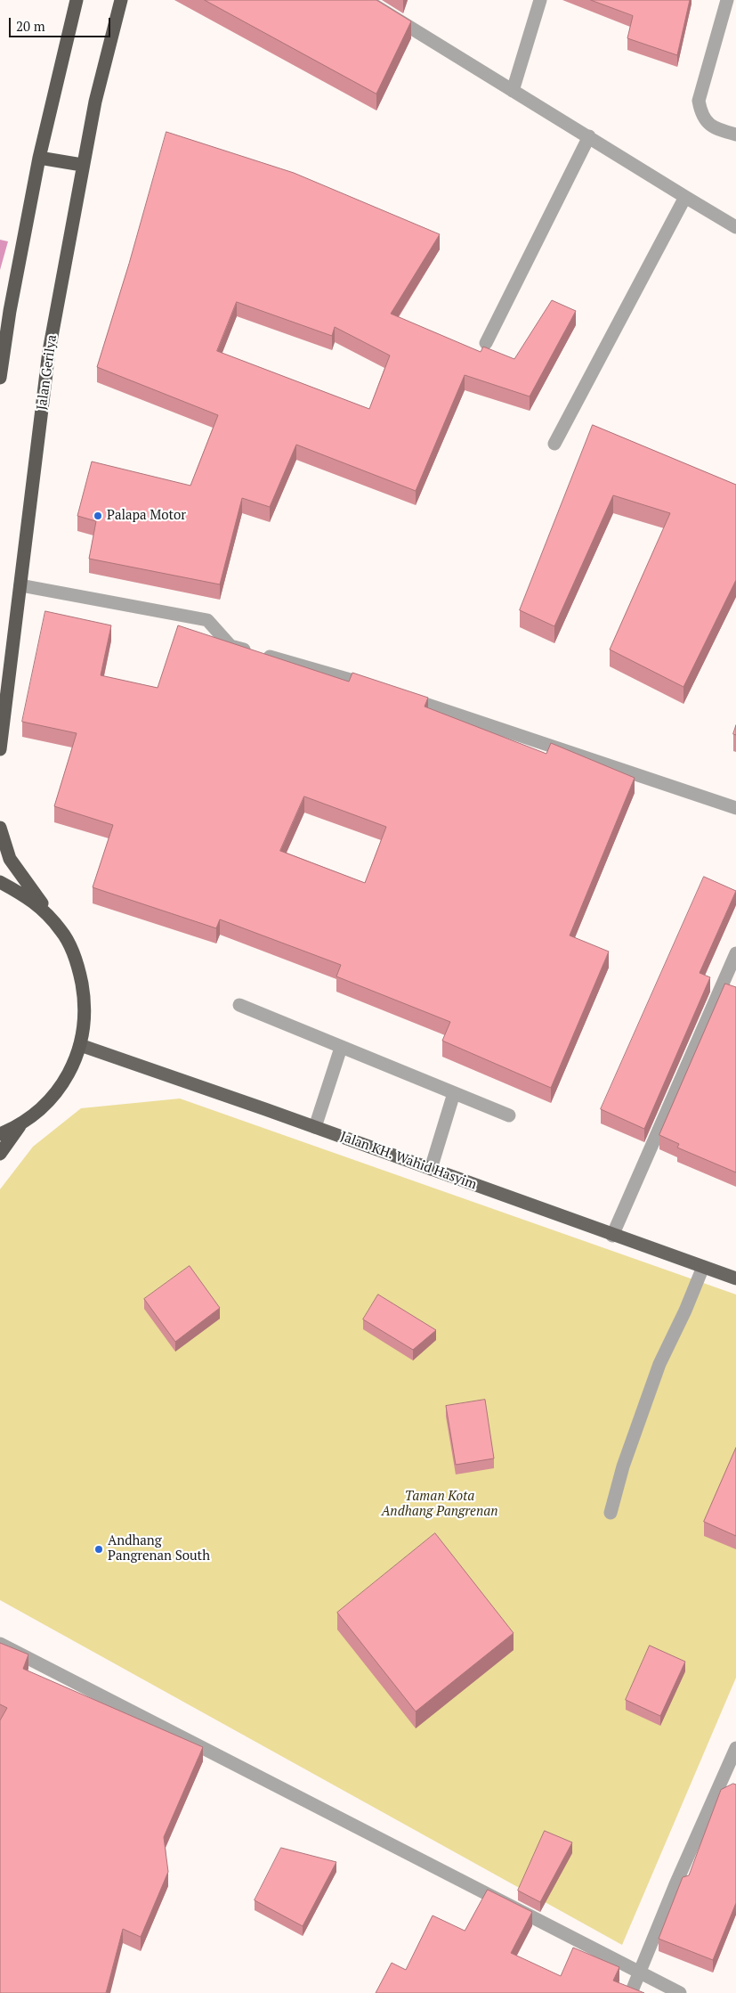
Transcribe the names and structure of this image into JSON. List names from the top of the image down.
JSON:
{
  "streets": {
    "highway": ["Jalan Gerilya"],
    "main road": ["Jalan KH. Wahid Hasyim"]
  },
  "parks": ["Taman Kota Andhang Pangrenan"],
  "places": ["Palapa Motor", "Andhang Pangrenan South"],
  "scale_bar": "20 m"
}
